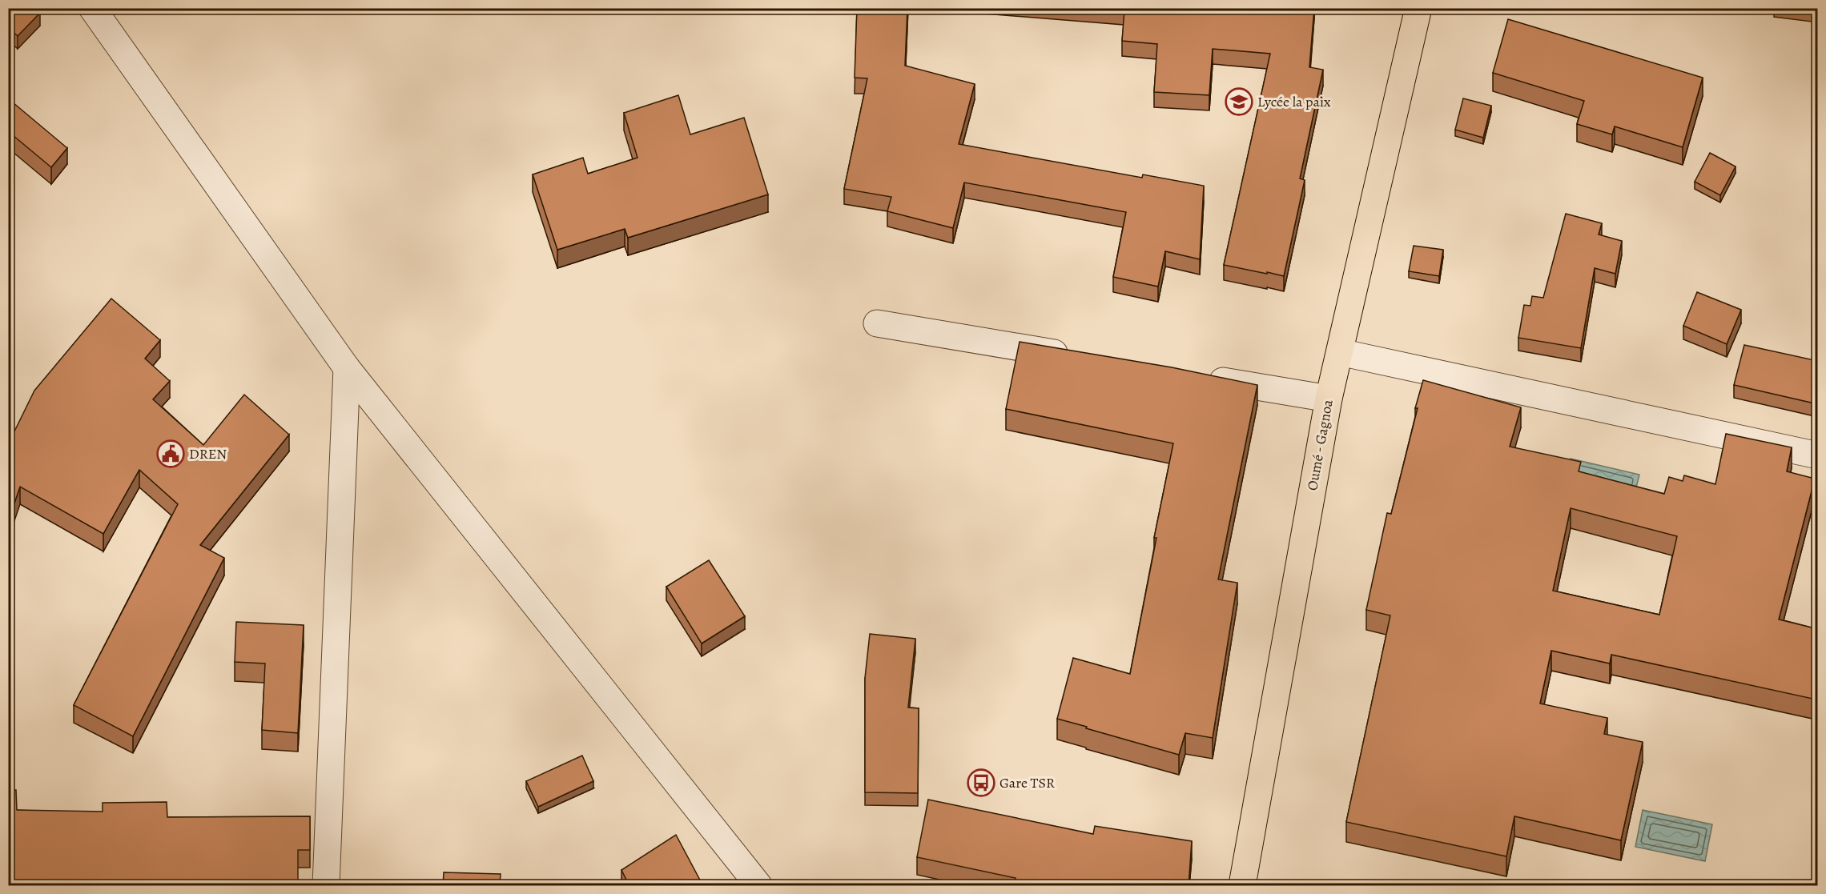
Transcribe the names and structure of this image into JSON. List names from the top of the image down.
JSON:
{
  "streets": {
    "main road": ["Oumé - Gagnoa"]
  },
  "places": {
    "school or university": ["Lycée la paix"],
    "public building": ["DREN"],
    "bus stop": ["Gare TSR"]
  }
}
